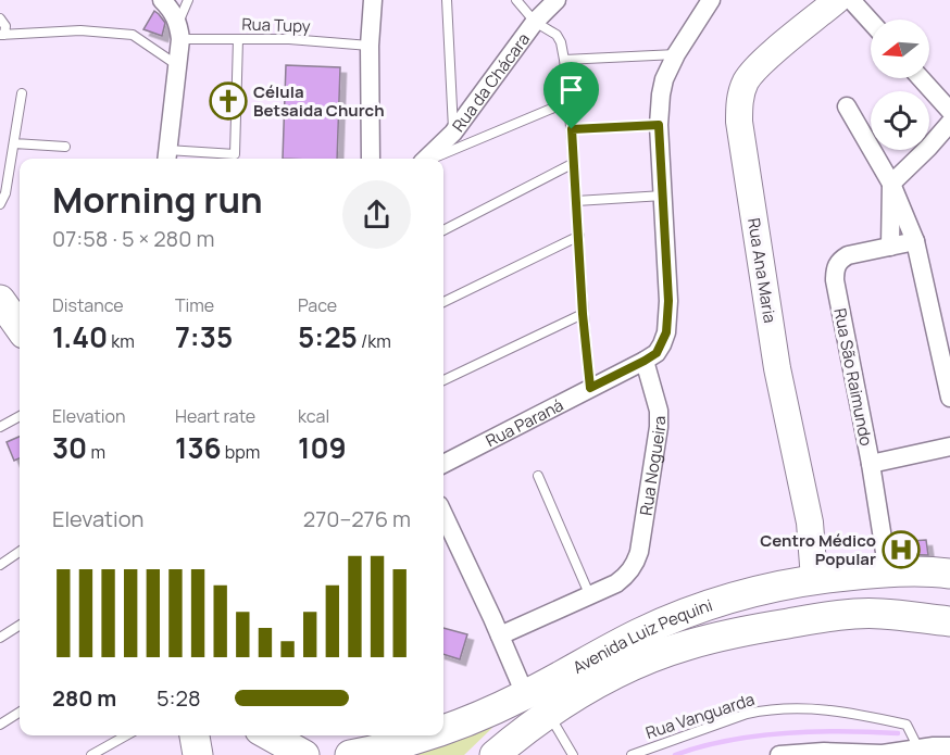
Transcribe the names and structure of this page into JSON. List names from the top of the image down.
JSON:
{
  "streets": {
    "main road": ["Avenida Luiz Pequini"],
    "street": [
      "Rua da Chácara",
      "Rua Ana Maria",
      "Rua São Raimundo",
      "Rua Paraná",
      "Rua Nogueira"
    ],
    "lane": ["Rua Tupy", "Rua Vanguarda"]
  },
  "crossings": [
    ["Rua Ana Maria", "Avenida Luiz Pequini"],
    ["Rua São Raimundo", "Avenida Luiz Pequini"],
    ["Rua Paraná", "Rua Nogueira"]
  ],
  "places": {
    "church": ["Célula Betsaida Church"],
    "hospital": ["Centro Médico Popular"]
  },
  "north": "left",
  "page": {
    "heading": ["Morning run", "07:58 · 5 × 280 m"],
    "stats": [
      ["Distance", "1.40 km"],
      ["Time", "7:35"],
      ["Pace", "5:25 /km"],
      ["Elevation", "30 m"],
      ["Heart rate", "136 bpm"],
      ["kcal", "109"]
    ],
    "chart": ["Elevation", "270–276 m"],
    "list": [
      {
        "name": "280 m",
        "note": "5:28"
      }
    ]
  }
}
